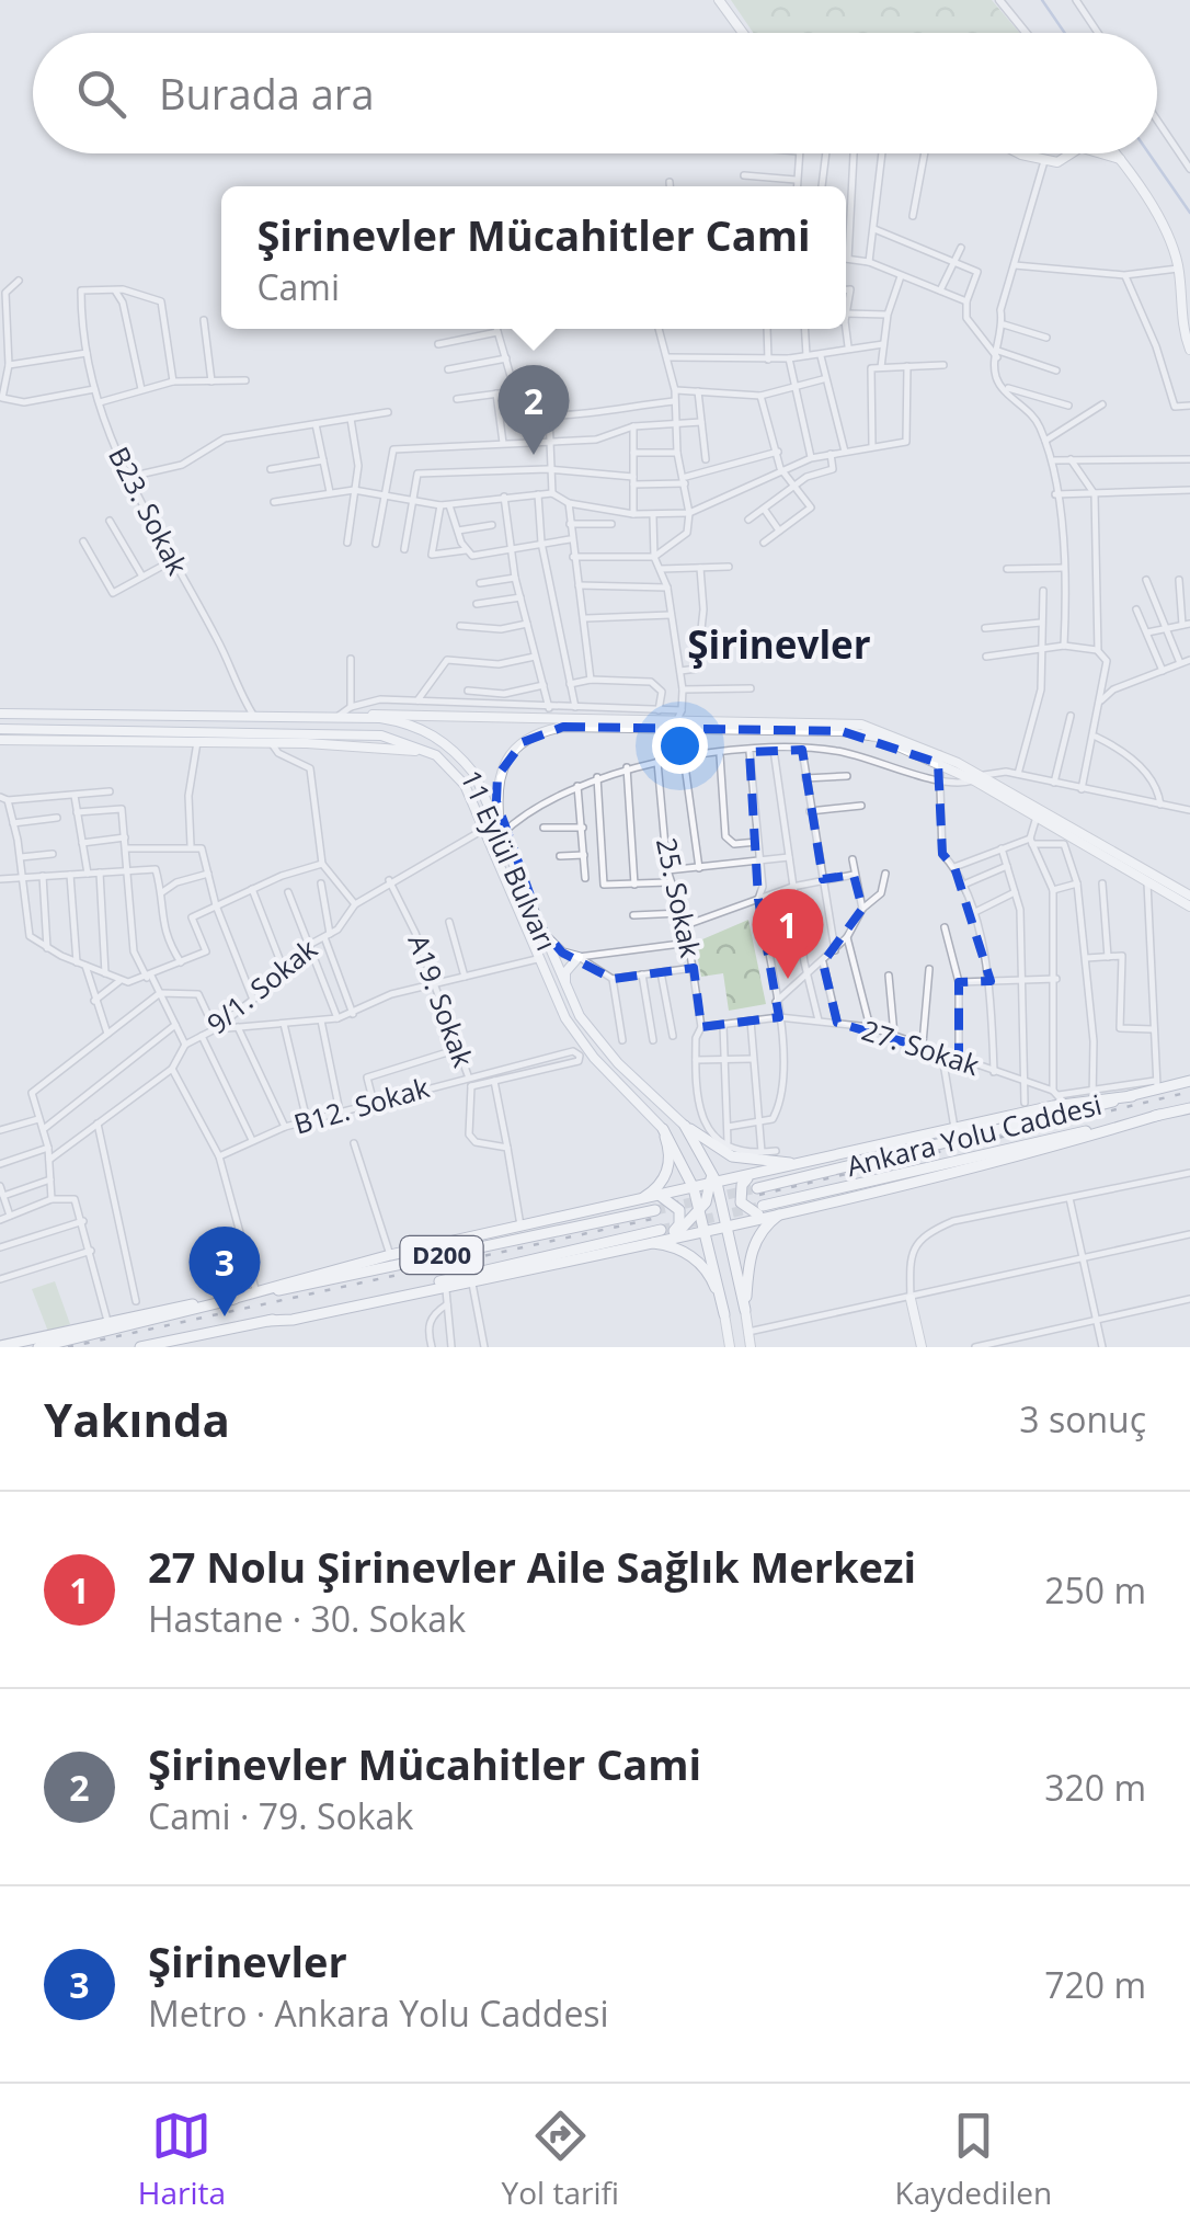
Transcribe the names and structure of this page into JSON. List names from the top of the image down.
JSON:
{
  "streets": {
    "highway": ["Ankara Yolu Caddesi", "D200"],
    "main road": ["11 Eylül Bulvarı"],
    "street": [
      "B23. Sokak",
      "25. Sokak",
      "9/1. Sokak",
      "A19. Sokak",
      "27. Sokak",
      "B12. Sokak"
    ]
  },
  "crossings": [
    ["B23. Sokak", "11 Eylül Bulvarı"],
    ["11 Eylül Bulvarı", "9/1. Sokak"],
    ["25. Sokak", "27. Sokak"],
    ["9/1. Sokak", "A19. Sokak"],
    ["A19. Sokak", "B12. Sokak"]
  ],
  "districts": ["Şirinevler"],
  "page": {
    "search": "Burada ara",
    "popup": ["Şirinevler Mücahitler Cami", "Cami"],
    "pins": ["2", "1", "3"],
    "heading": ["Yakında", "3 sonuç"],
    "list": [
      {
        "mark": "1",
        "name": "27 Nolu Şirinevler Aile Sağlık Merkezi",
        "note": "Hastane · 30. Sokak",
        "value": "250 m"
      },
      {
        "mark": "2",
        "name": "Şirinevler Mücahitler Cami",
        "note": "Cami · 79. Sokak",
        "value": "320 m"
      },
      {
        "mark": "3",
        "name": "Şirinevler",
        "note": "Metro · Ankara Yolu Caddesi",
        "value": "720 m"
      }
    ],
    "nav": ["Harita", "Yol tarifi", "Kaydedilen"]
  }
}
